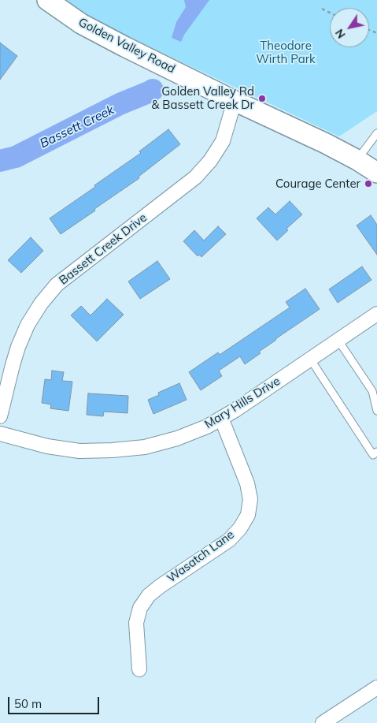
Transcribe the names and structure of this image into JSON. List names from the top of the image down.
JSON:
{
  "streets": {
    "street": [
      "Golden Valley Road",
      "Bassett Creek Drive",
      "Mary Hills Drive",
      "Wasatch Lane"
    ]
  },
  "crossings": [
    ["Golden Valley Road", "Bassett Creek Drive"],
    ["Mary Hills Drive", "Wasatch Lane"]
  ],
  "water": ["Bassett Creek"],
  "parks": ["Theodore Wirth Park"],
  "places": ["Golden Valley Rd & Bassett Creek Dr", "Courage Center"],
  "scale_bar": "50 m",
  "north": "bottom left"
}
